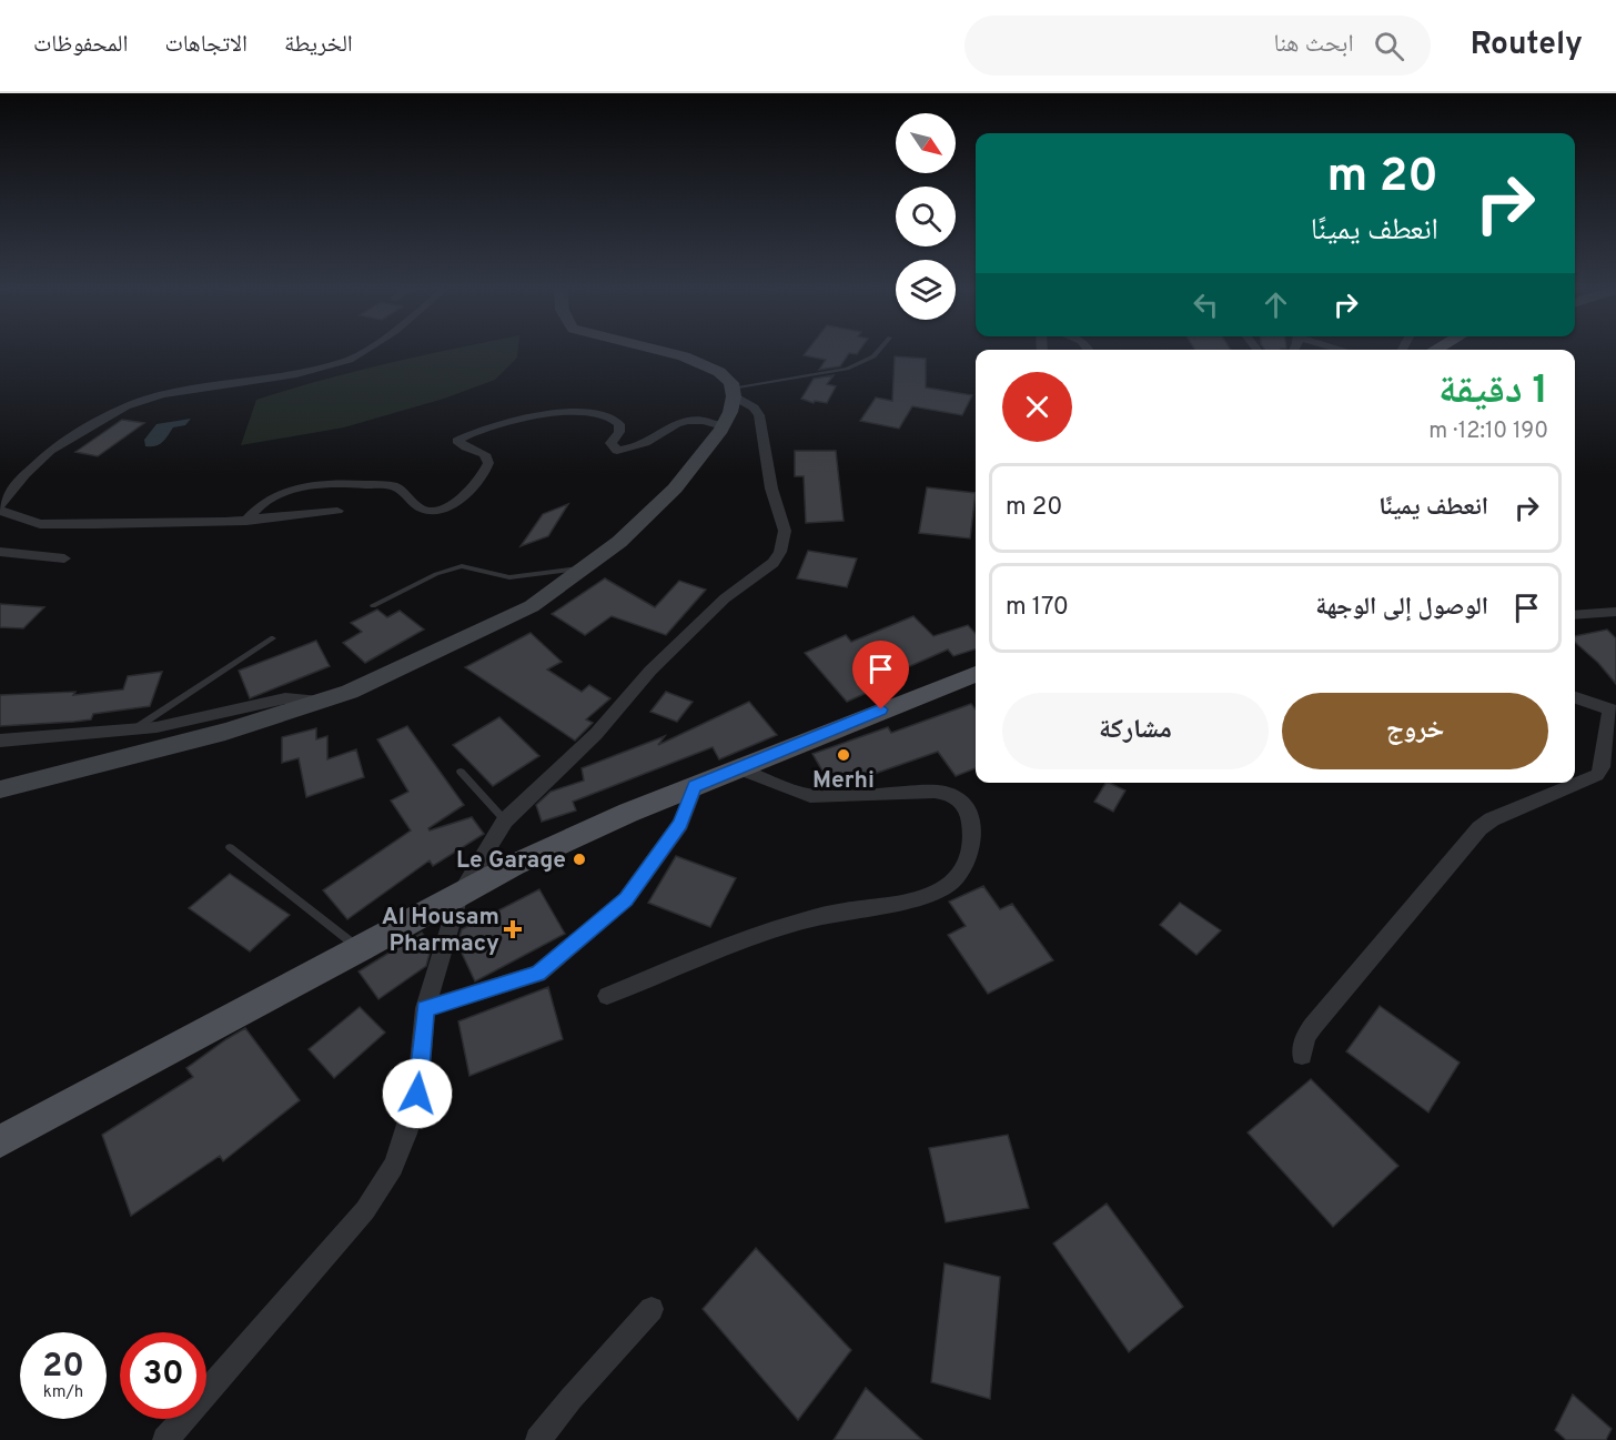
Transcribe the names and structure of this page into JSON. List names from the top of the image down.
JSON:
{
  "places": {
    "other": ["Merhi", "Le Garage"],
    "health": ["Al Housam Pharmacy"]
  },
  "north": "bottom right",
  "page": {
    "header": "Routely",
    "search": "ابحث هنا",
    "nav": ["الخريطة", "الاتجاهات", "المحفوظات"],
    "turn": ["20 m", "انعطف يمينًا"],
    "heading": ["1 دقيقة", "190 m · 12:10"],
    "list": [
      {
        "name": "انعطف يمينًا",
        "value": "20 m"
      },
      {
        "name": "الوصول إلى الوجهة",
        "value": "170 m"
      }
    ],
    "buttons": ["خروج", "مشاركة"],
    "speed": "20 km/h",
    "limit": "30"
  }
}
